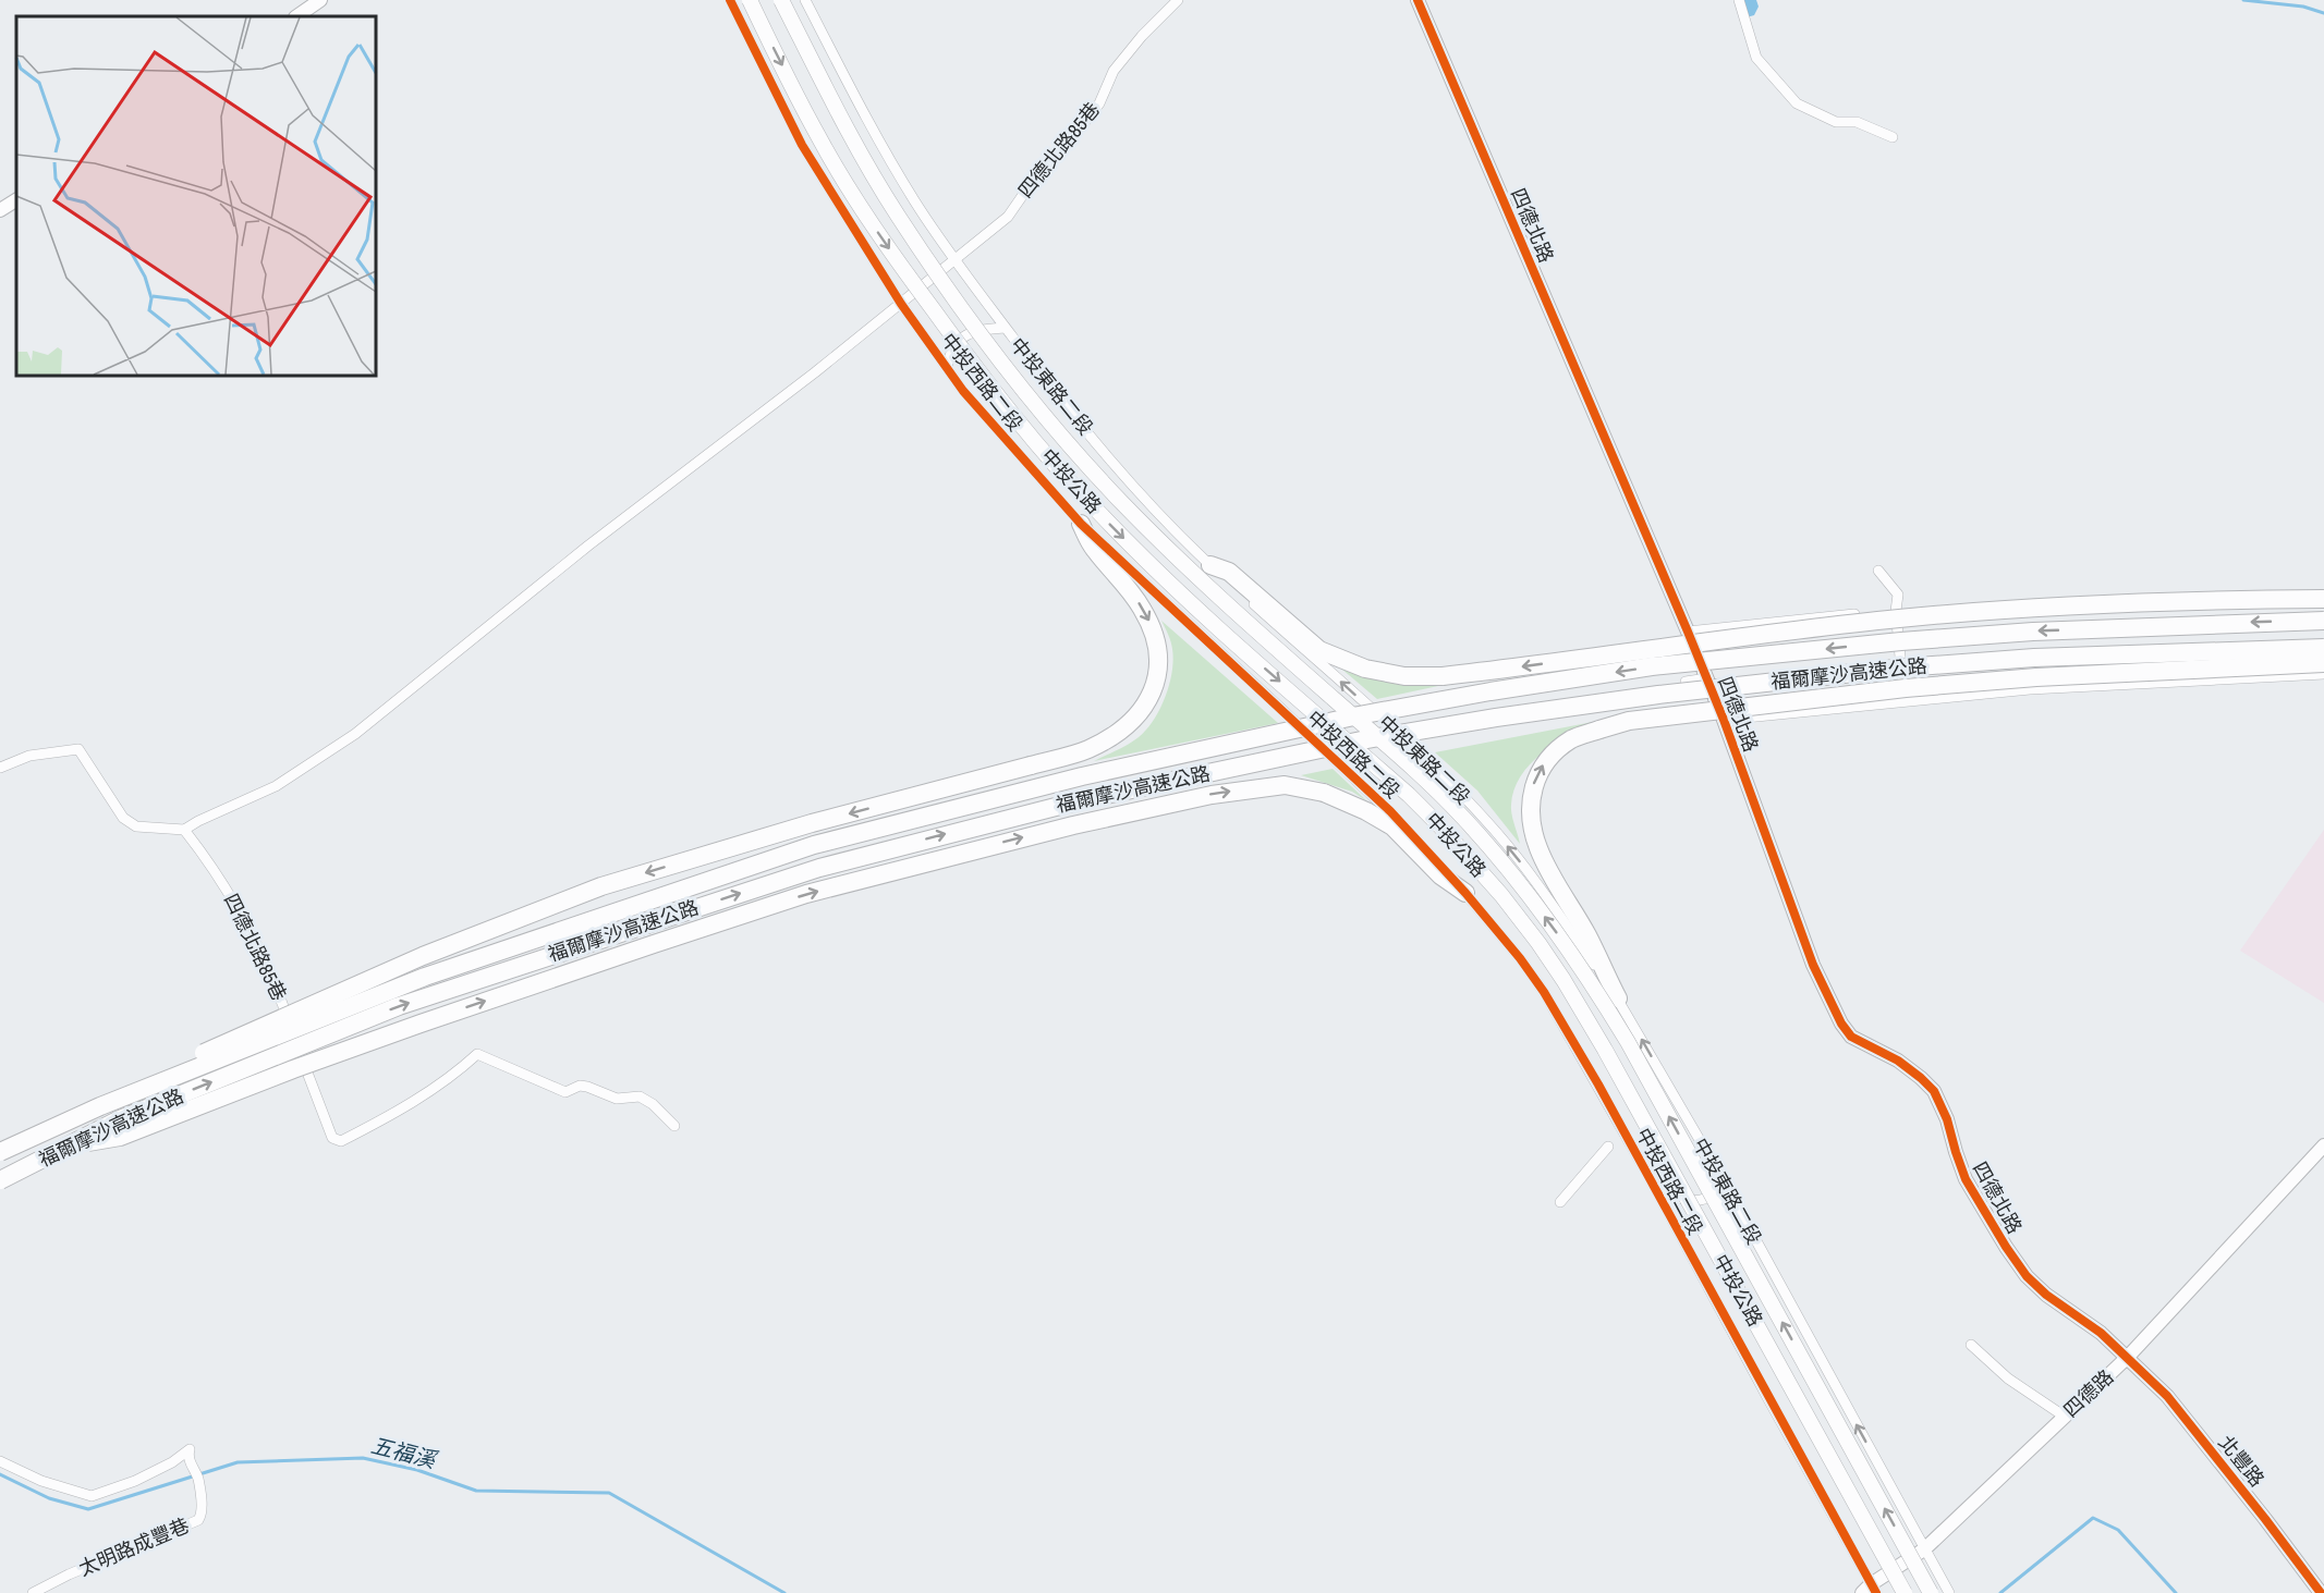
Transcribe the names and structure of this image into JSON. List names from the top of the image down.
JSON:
{
  "streets": {
    "highway": ["福爾摩沙高速公路"],
    "main road": ["中投公路"],
    "street": [
      "四德北路85巷",
      "四德北路",
      "中投西路二段",
      "中投東路二段",
      "四德路",
      "北豐路",
      "太明路成豐巷"
    ]
  },
  "crossings": [
    ["四德北路85巷", "中投西路二段"],
    ["四德北路85巷", "中投東路二段"],
    ["四德北路", "四德路"],
    ["四德北路", "北豐路"],
    ["中投西路二段", "四德路"],
    ["中投東路二段", "四德路"],
    ["四德路", "北豐路"]
  ],
  "one_way": ["中投東路二段"],
  "water": ["五福溪"]
}
